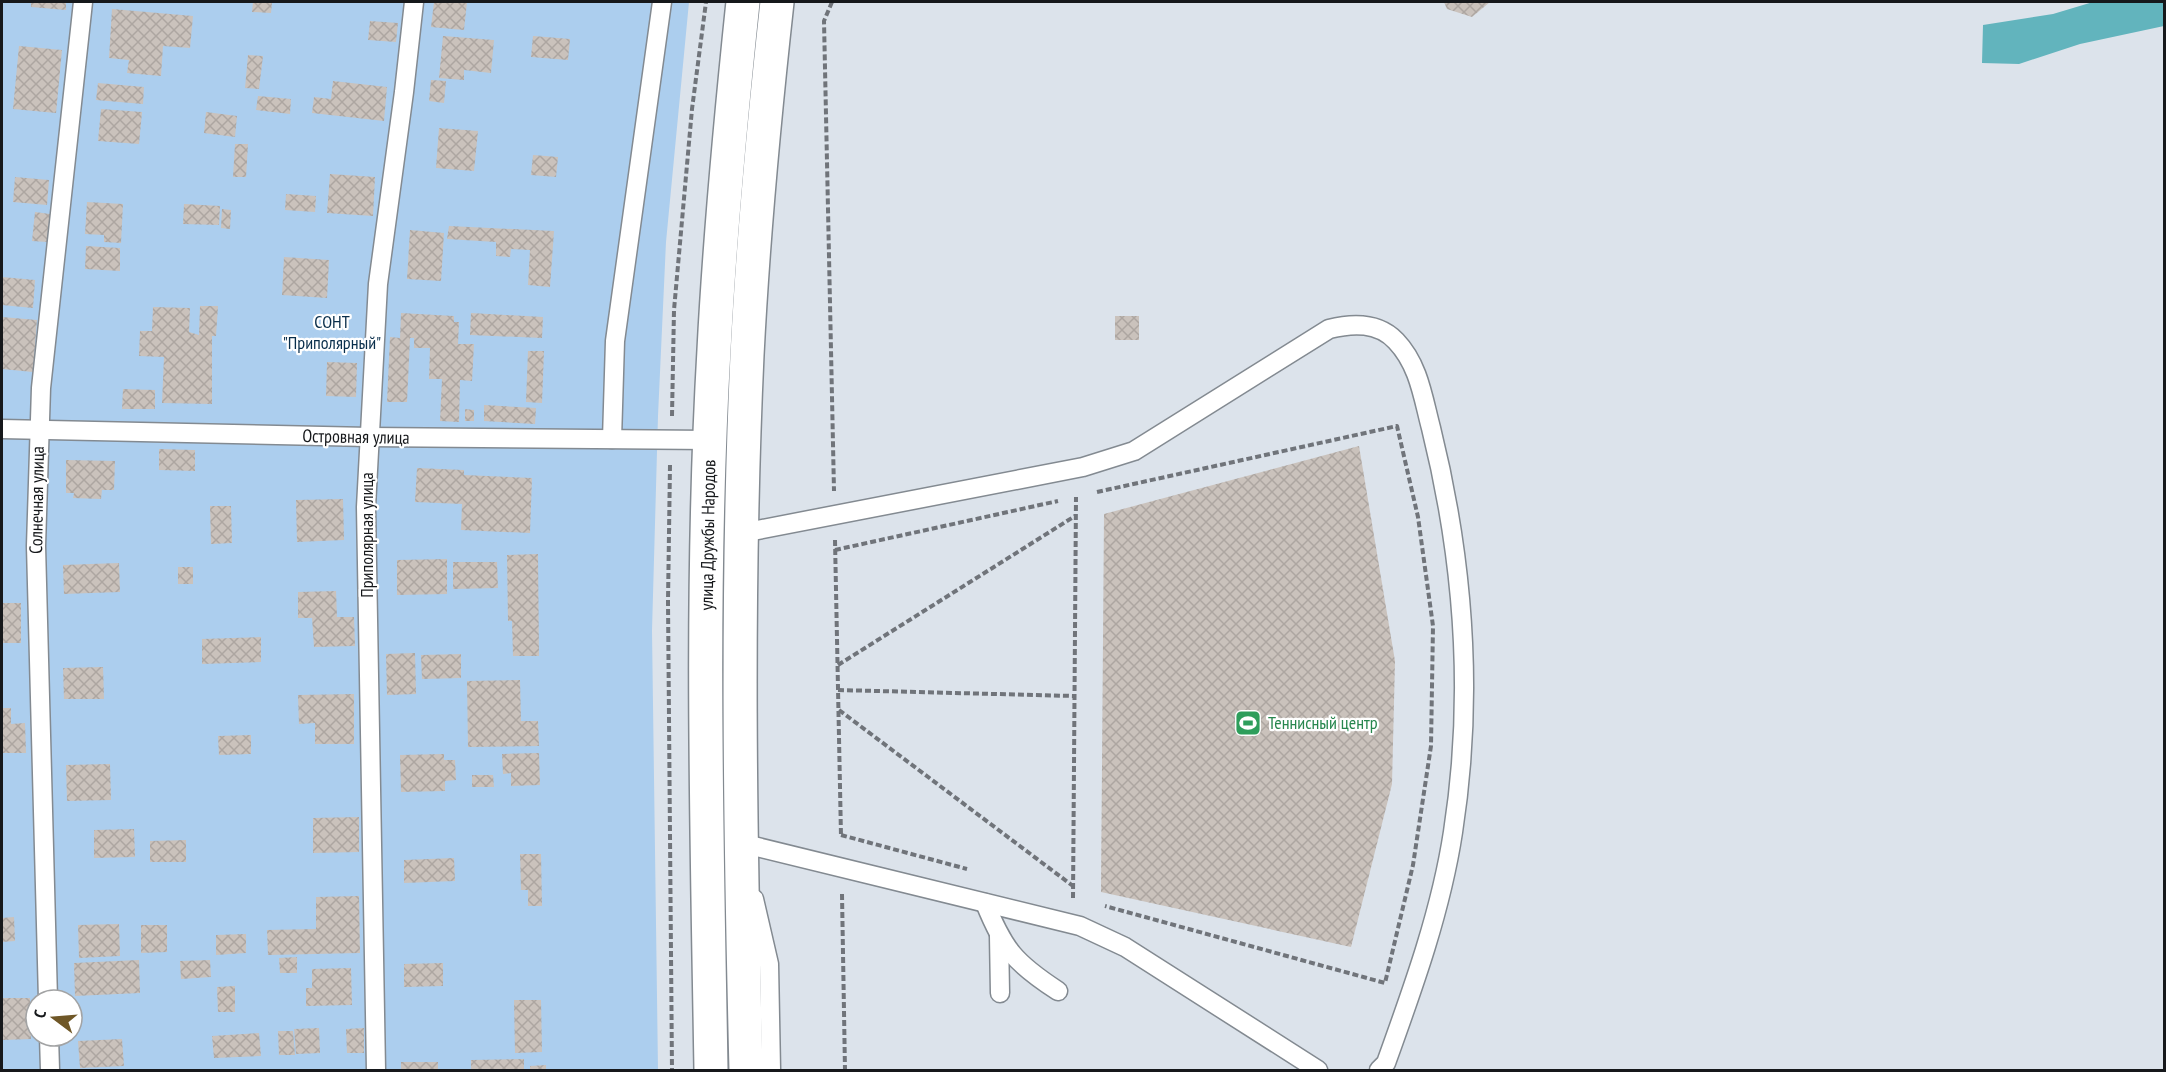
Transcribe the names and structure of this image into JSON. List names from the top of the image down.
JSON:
{
  "streets": {
    "main road": ["улица Дружбы Народов"],
    "lane": ["Островная улица", "Солнечная улица", "Приполярная улица"]
  },
  "crossings": [
    ["Островная улица", "Солнечная улица"],
    ["Островная улица", "Приполярная улица"],
    ["Островная улица", "улица Дружбы Народов"]
  ],
  "parks": ["СОНТ \"Приполярный\""],
  "places": {
    "sports": ["Теннисный центр"]
  },
  "north": "left"
}
